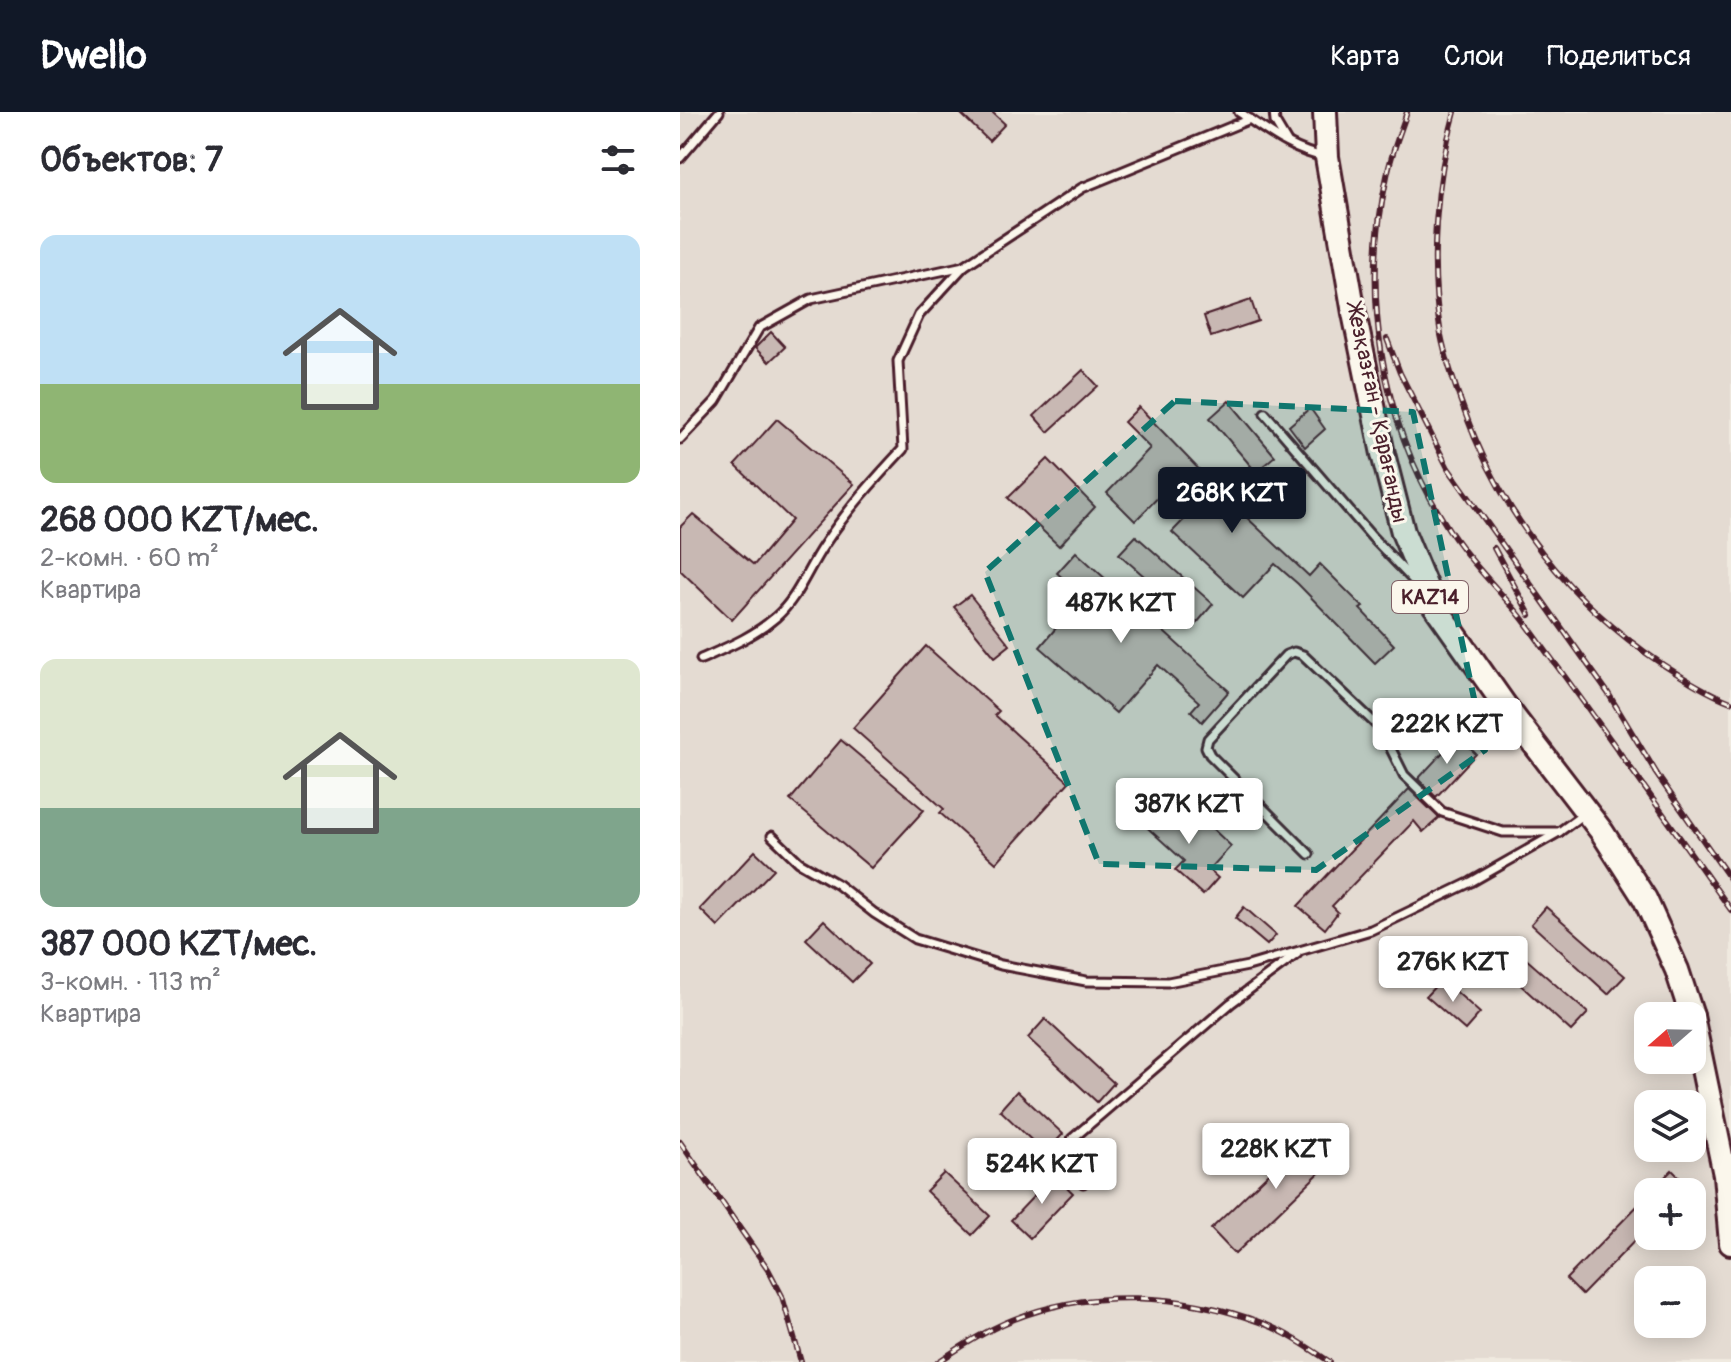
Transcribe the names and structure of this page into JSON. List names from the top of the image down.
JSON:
{
  "streets": {
    "highway": ["Жезқазған - Қарағанды", "KAZ14"]
  },
  "north": "left",
  "page": {
    "header": "Dwello",
    "nav": ["Карта", "Слои", "Поделиться"],
    "heading": "Объектов: 7",
    "list": [
      {
        "name": "268 000 KZT/мес.",
        "note": "2-комн. · 60 m² · Квартира"
      },
      {
        "name": "387 000 KZT/мес.",
        "note": "3-комн. · 113 m² · Квартира"
      }
    ],
    "price": [
      "268K KZT",
      "487K KZT",
      "222K KZT",
      "387K KZT",
      "276K KZT",
      "228K KZT",
      "524K KZT"
    ],
    "map_buttons": ["+", "−"]
  }
}
